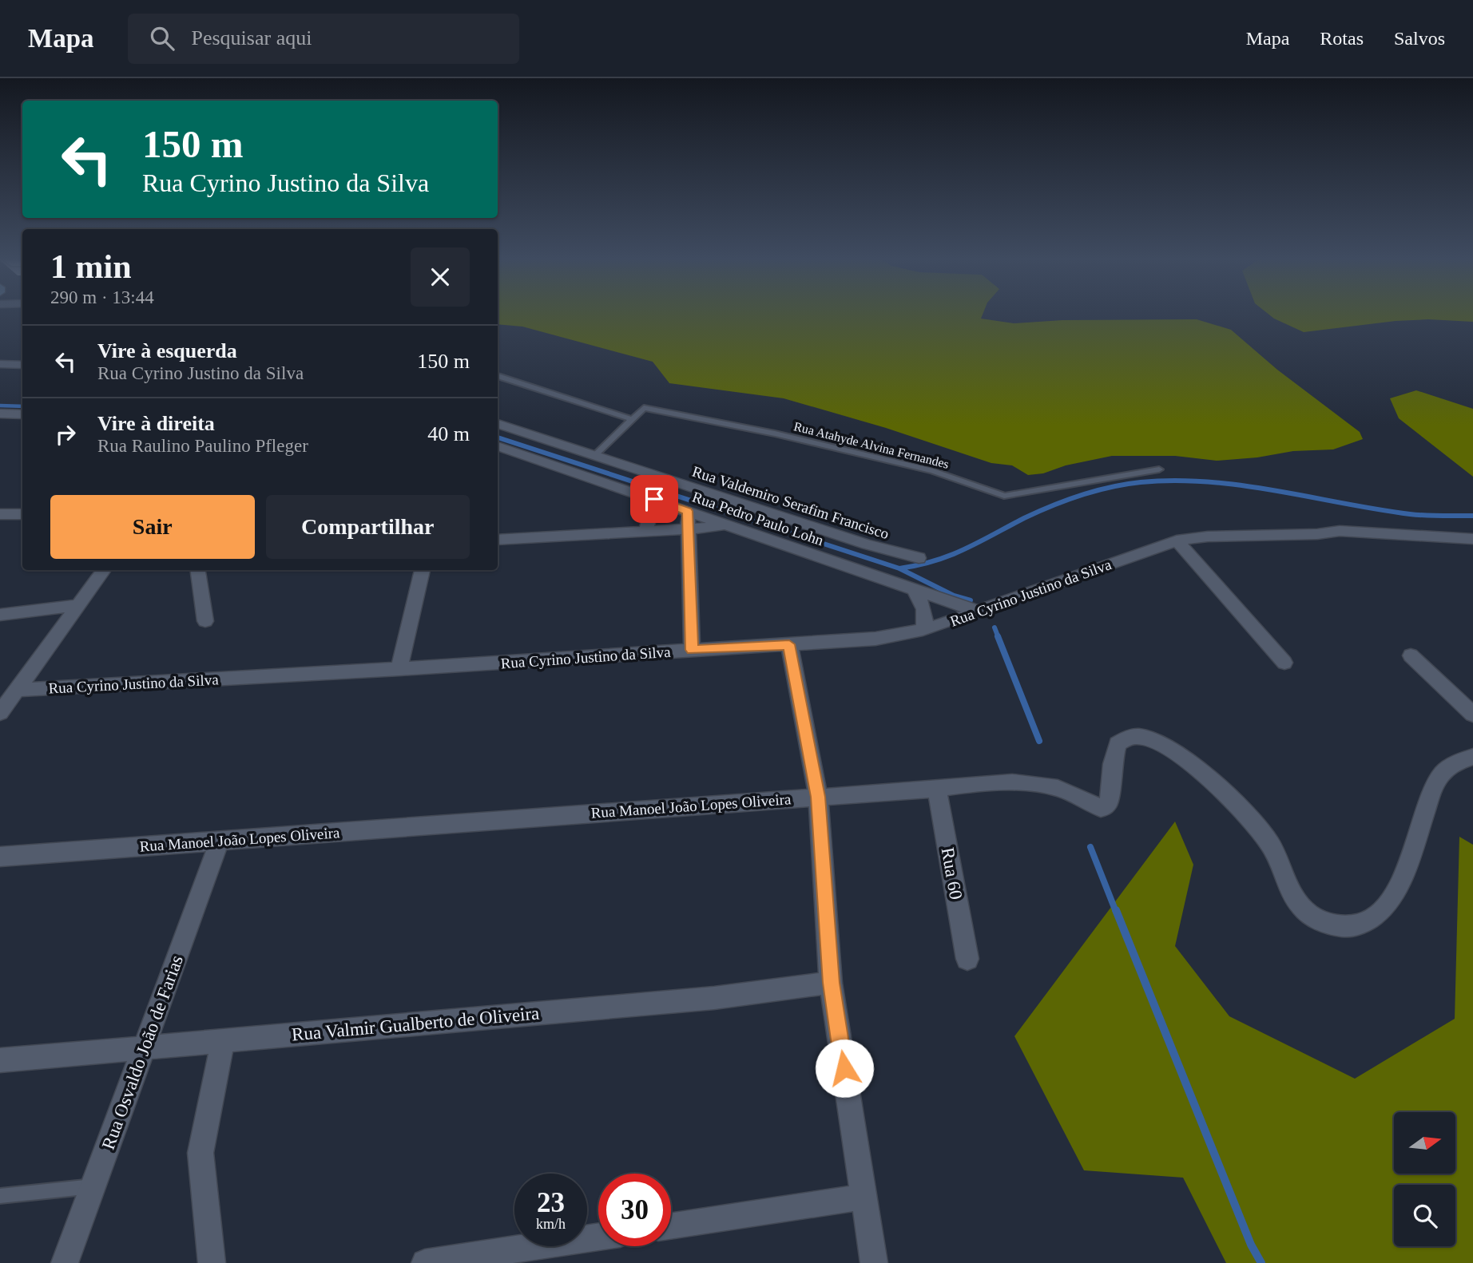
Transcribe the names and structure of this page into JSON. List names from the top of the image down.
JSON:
{
  "streets": {
    "street": [
      "Rua Valdemiro Serafim Francisco",
      "Rua Pedro Paulo Lohn",
      "Rua Cyrino Justino da Silva",
      "Rua Manoel João Lopes Oliveira",
      "Rua 60",
      "Rua Valmir Gualberto de Oliveira",
      "Rua Osvaldo João de Farias"
    ],
    "lane": ["Rua Atahyde Alvina Fernandes"]
  },
  "crossings": [
    ["Rua Atahyde Alvina Fernandes", "Rua Valdemiro Serafim Francisco"],
    ["Rua Pedro Paulo Lohn", "Rua Cyrino Justino da Silva"],
    ["Rua Manoel João Lopes Oliveira", "Rua 60"],
    ["Rua Manoel João Lopes Oliveira", "Rua Osvaldo João de Farias"],
    ["Rua Valmir Gualberto de Oliveira", "Rua Osvaldo João de Farias"]
  ],
  "north": "right",
  "page": {
    "header": "Mapa",
    "search": "Pesquisar aqui",
    "nav": ["Mapa", "Rotas", "Salvos"],
    "turn": ["150 m", "Rua Cyrino Justino da Silva"],
    "heading": ["1 min", "290 m · 13:44"],
    "list": [
      {
        "name": "Vire à esquerda",
        "note": "Rua Cyrino Justino da Silva",
        "value": "150 m"
      },
      {
        "name": "Vire à direita",
        "note": "Rua Raulino Paulino Pfleger",
        "value": "40 m"
      }
    ],
    "buttons": ["Sair", "Compartilhar"],
    "speed": "23 km/h",
    "limit": "30"
  }
}
